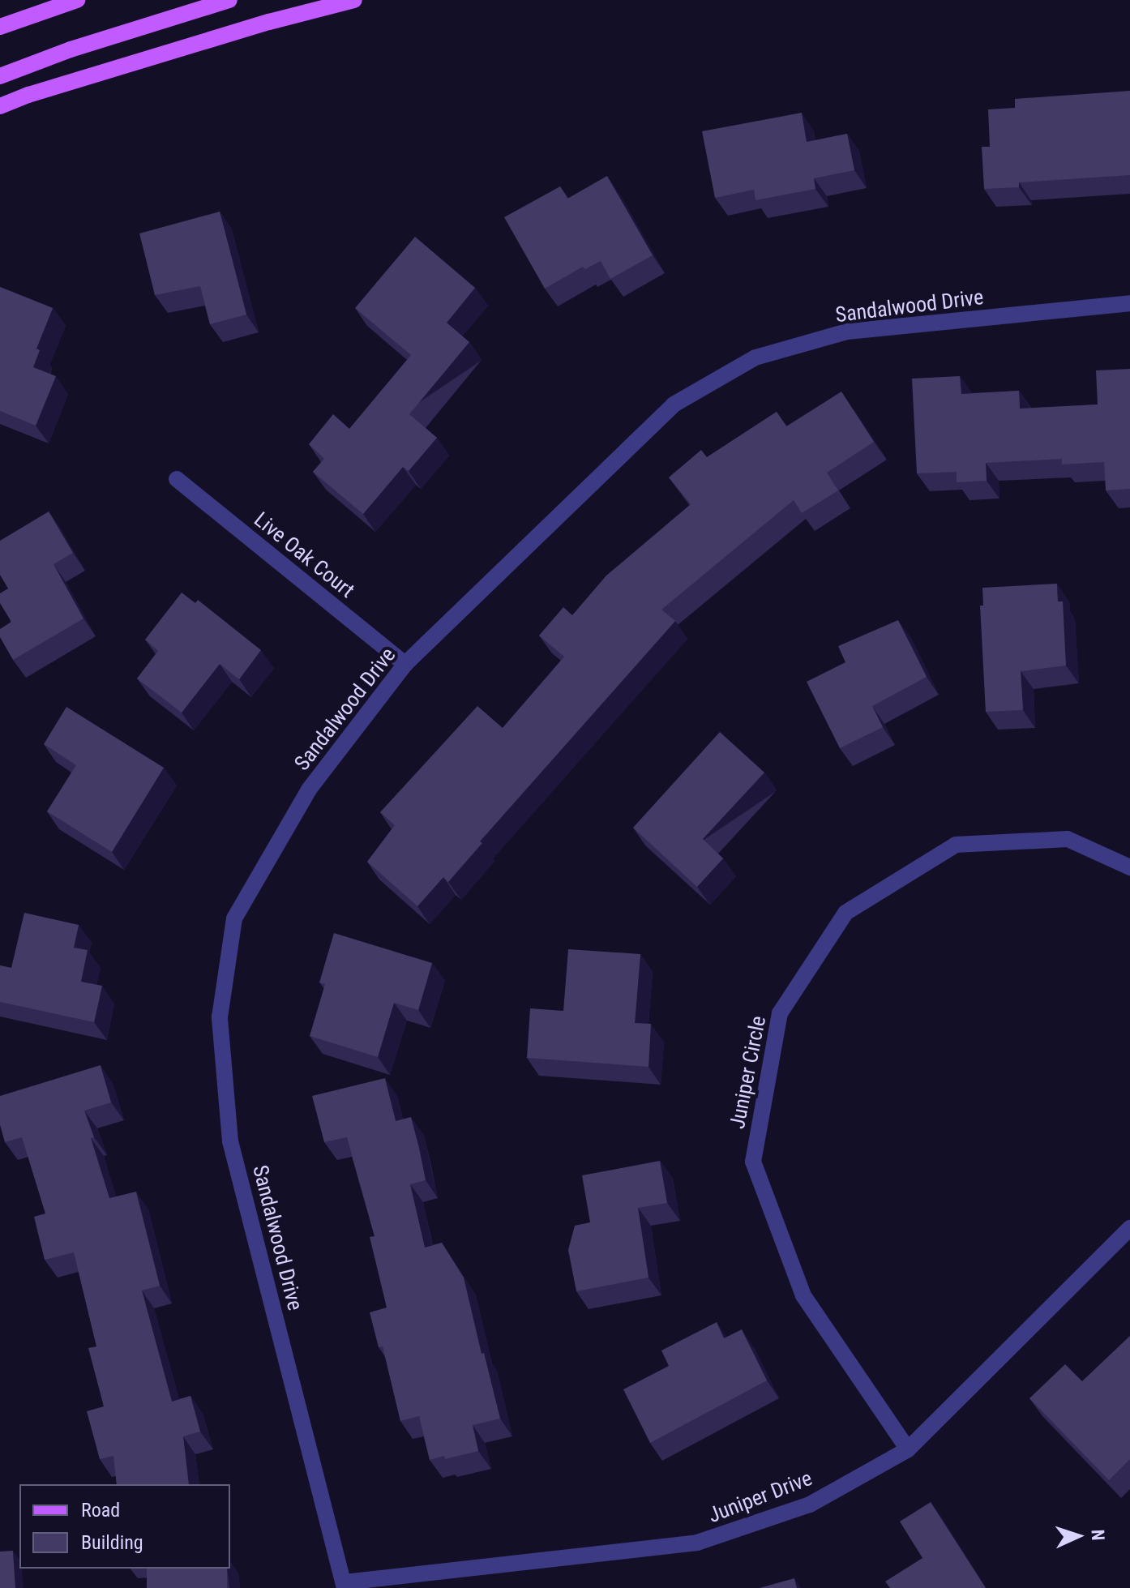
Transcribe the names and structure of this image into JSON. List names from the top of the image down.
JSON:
{
  "streets": {
    "street": [
      "Sandalwood Drive",
      "Live Oak Court",
      "Juniper Circle",
      "Juniper Drive"
    ]
  },
  "crossings": [
    ["Sandalwood Drive", "Live Oak Court"],
    ["Sandalwood Drive", "Juniper Drive"],
    ["Juniper Circle", "Juniper Drive"]
  ],
  "legend": ["Road", "Building"],
  "north": "right"
}
